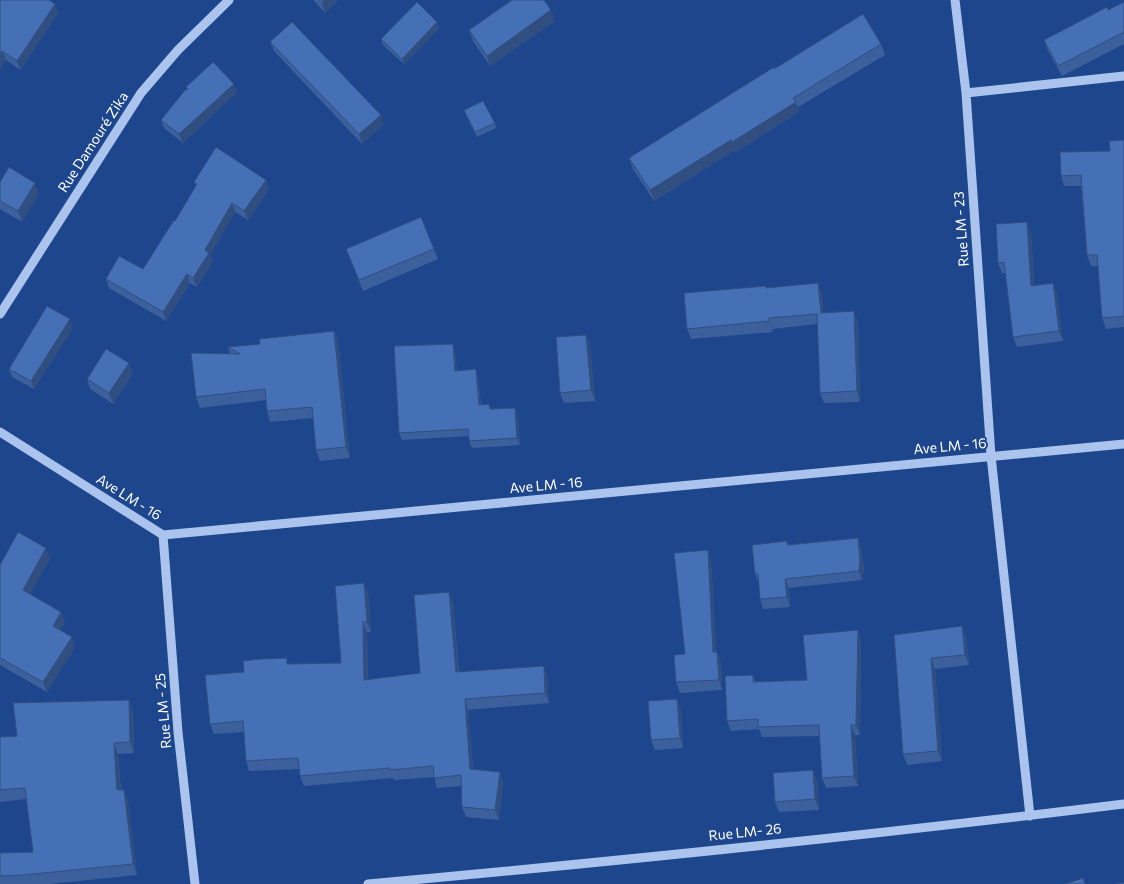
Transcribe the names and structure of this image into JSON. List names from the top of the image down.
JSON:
{
  "streets": {
    "street": [
      "Rue Damouré Zika",
      "Rue LM - 23",
      "Ave LM - 16",
      "Rue LM - 25",
      "Rue LM- 26"
    ]
  },
  "crossings": [
    ["Rue LM - 23", "Ave LM - 16"],
    ["Rue LM - 23", "Rue LM- 26"],
    ["Ave LM - 16", "Rue LM - 25"]
  ]
}
